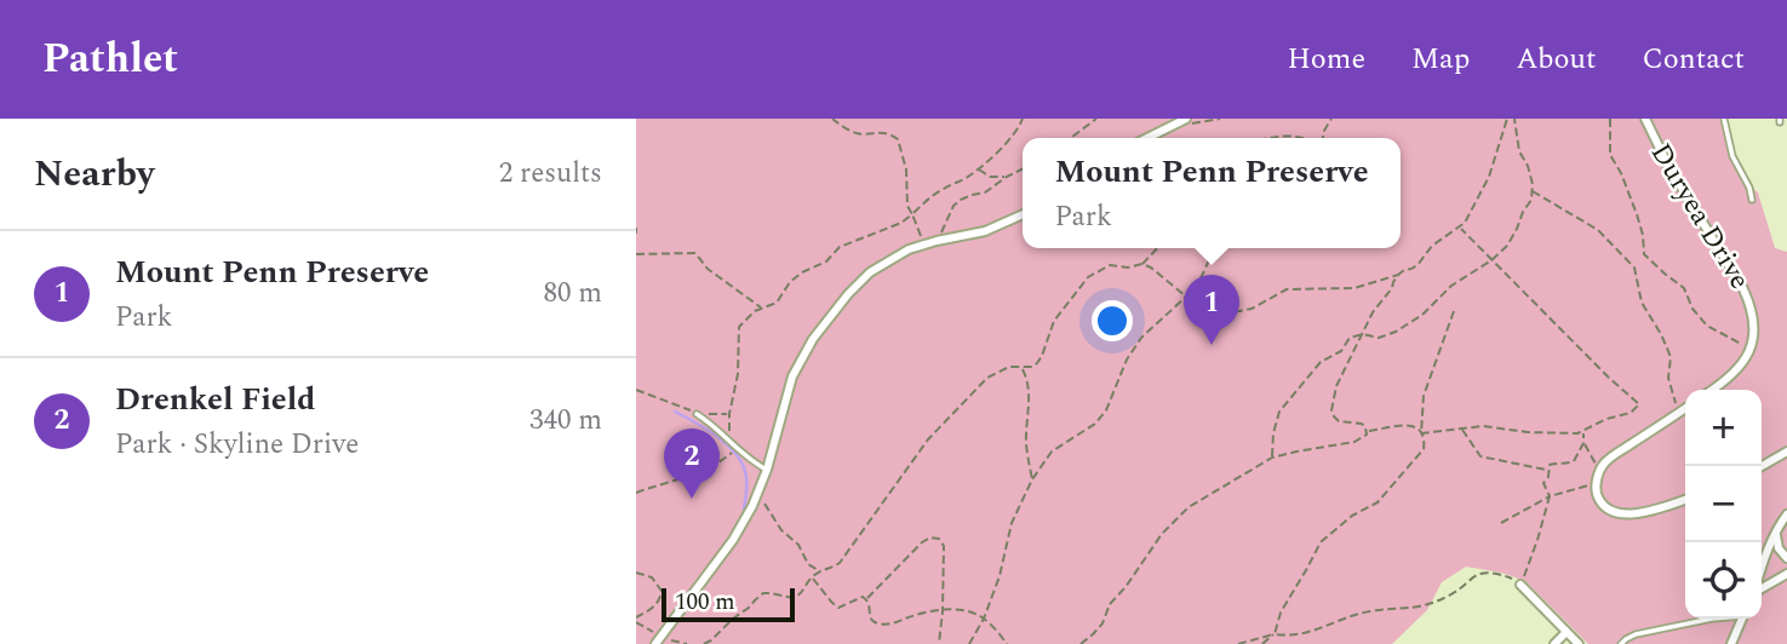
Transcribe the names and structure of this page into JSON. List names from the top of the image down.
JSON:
{
  "streets": {
    "street": ["Duryea Drive"]
  },
  "scale_bar": "100 m",
  "page": {
    "header": "Pathlet",
    "nav": [
      "Home",
      "Map",
      "About",
      "Contact"
    ],
    "heading": ["Nearby", "2 results"],
    "popup": ["Mount Penn Preserve", "Park"],
    "list": [
      {
        "mark": "1",
        "name": "Mount Penn Preserve",
        "note": "Park",
        "value": "80 m"
      },
      {
        "mark": "2",
        "name": "Drenkel Field",
        "note": "Park · Skyline Drive",
        "value": "340 m"
      }
    ],
    "pins": ["1", "2"],
    "map_buttons": ["+", "−"],
    "scale": "100 m"
  }
}
